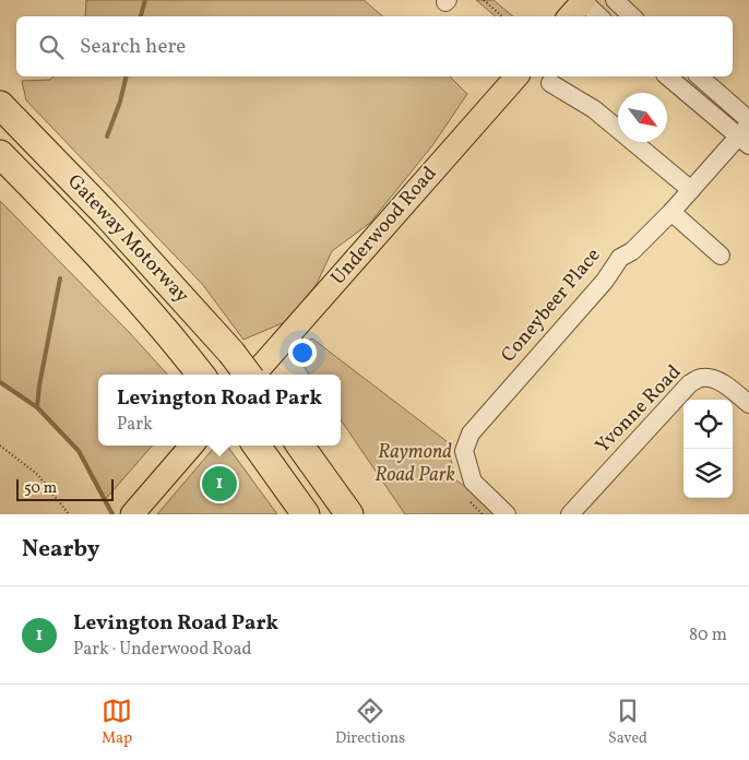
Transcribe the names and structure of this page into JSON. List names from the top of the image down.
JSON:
{
  "streets": {
    "highway": ["Gateway Motorway"],
    "main road": ["Underwood Road"],
    "street": ["Coneybeer Place", "Yvonne Road"]
  },
  "parks": ["Raymond Road Park"],
  "scale_bar": "50 m",
  "north": "bottom right",
  "page": {
    "search": "Search here",
    "popup": ["Levington Road Park", "Park"],
    "pins": "1",
    "scale": "50 m",
    "heading": "Nearby",
    "list": [
      {
        "mark": "1",
        "name": "Levington Road Park",
        "note": "Park · Underwood Road",
        "value": "80 m"
      }
    ],
    "nav": ["Map", "Directions", "Saved"]
  }
}
